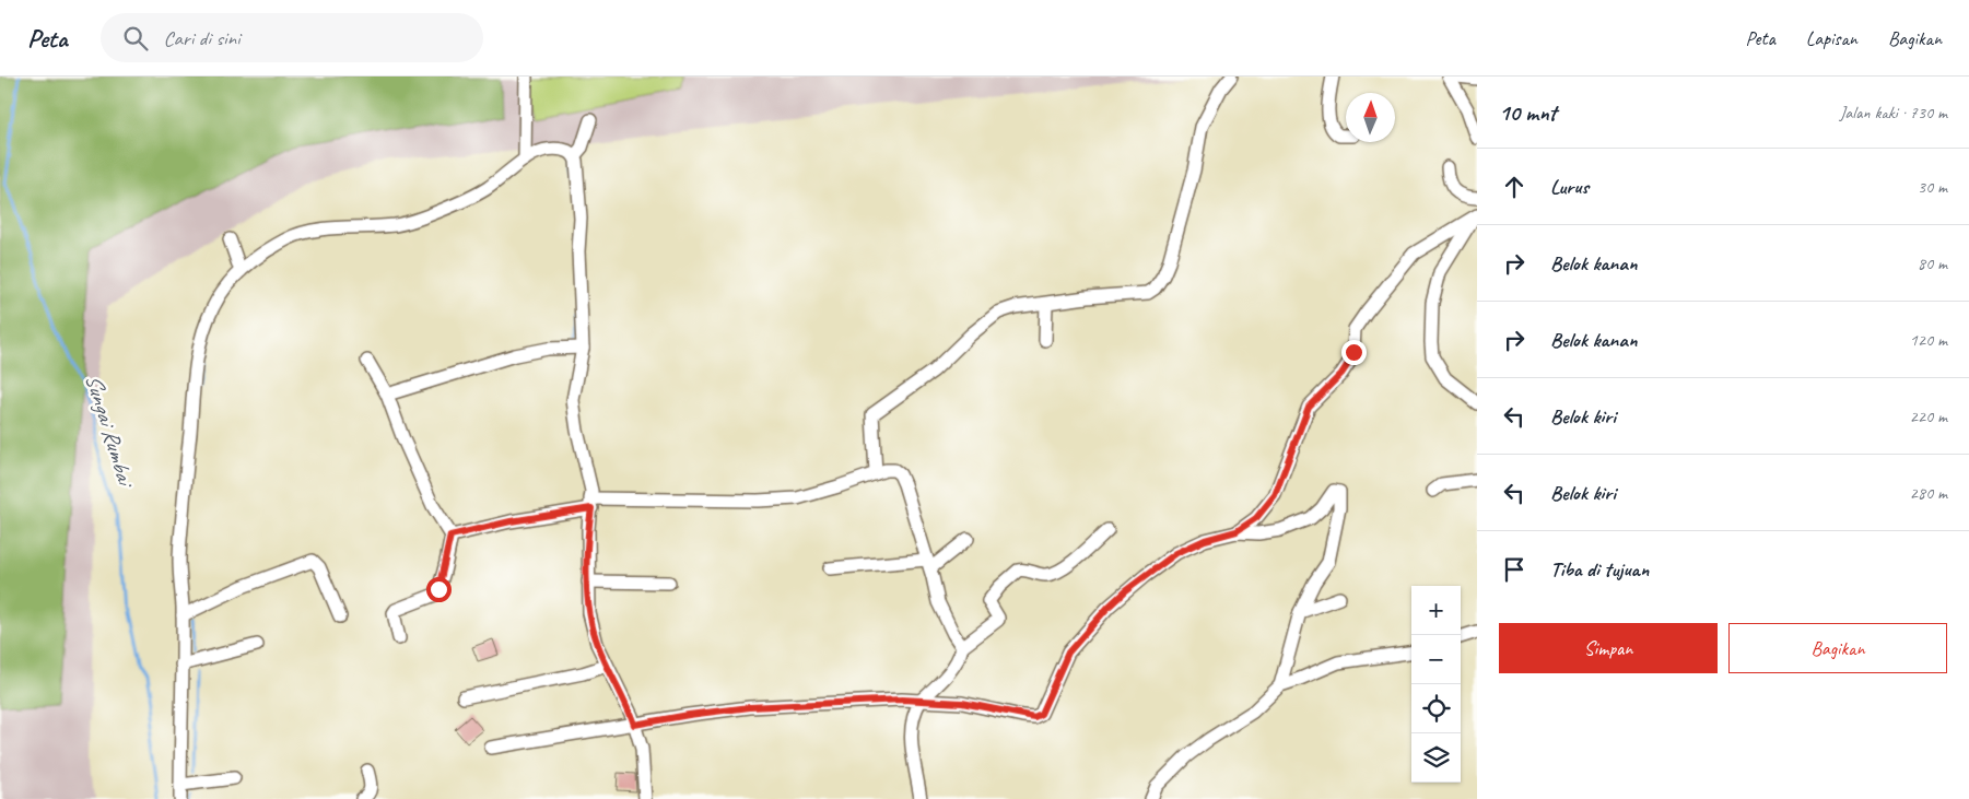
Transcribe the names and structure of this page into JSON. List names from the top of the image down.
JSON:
{
  "water": ["Sungai Rumbai"],
  "north": "top",
  "page": {
    "header": "Peta",
    "search": "Cari di sini",
    "nav": ["Peta", "Lapisan", "Bagikan"],
    "heading": ["10 mnt", "Jalan kaki · 730 m"],
    "list": [
      ["Lurus", "30 m"],
      ["Belok kanan", "80 m"],
      ["Belok kanan", "120 m"],
      ["Belok kiri", "220 m"],
      ["Belok kiri", "280 m"],
      "Tiba di tujuan"
    ],
    "map_buttons": ["+", "−"],
    "buttons": ["Simpan", "Bagikan"]
  }
}
